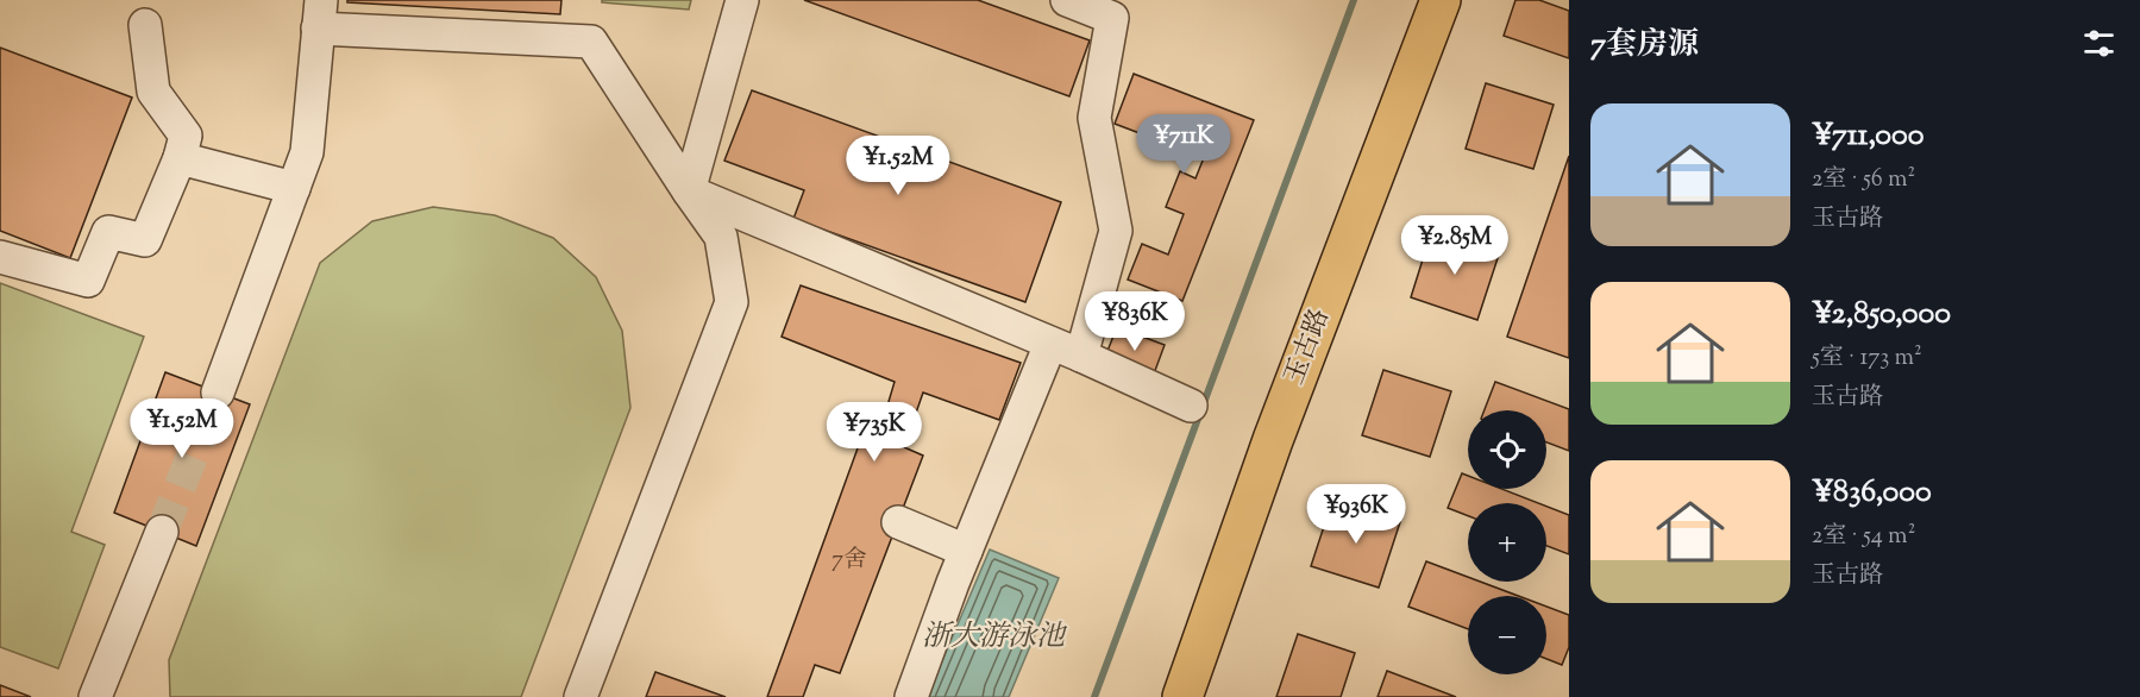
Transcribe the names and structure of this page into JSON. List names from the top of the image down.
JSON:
{
  "streets": {
    "main road": ["玉古路"]
  },
  "water": ["浙大游泳池"],
  "house_numbers": ["7舍"],
  "page": {
    "heading": "7套房源",
    "list": [
      {
        "name": "¥711,000",
        "note": "2室 · 56 m² · 玉古路"
      },
      {
        "name": "¥2,850,000",
        "note": "5室 · 173 m² · 玉古路"
      },
      {
        "name": "¥836,000",
        "note": "2室 · 54 m² · 玉古路"
      }
    ],
    "price": [
      "¥711K",
      "¥1.52M",
      "¥2.85M",
      "¥836K",
      "¥1.52M",
      "¥735K",
      "¥936K"
    ],
    "map_buttons": ["+", "−"]
  }
}
